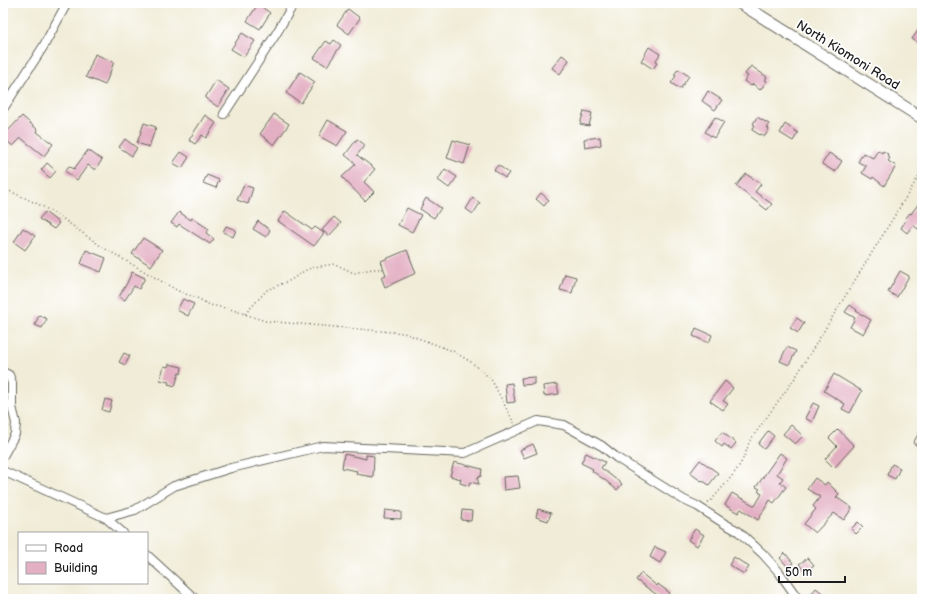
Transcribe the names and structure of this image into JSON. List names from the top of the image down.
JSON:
{
  "streets": {
    "main road": ["North Kiomoni Road"]
  },
  "legend": ["Road", "Building"],
  "scale_bar": "50 m"
}
